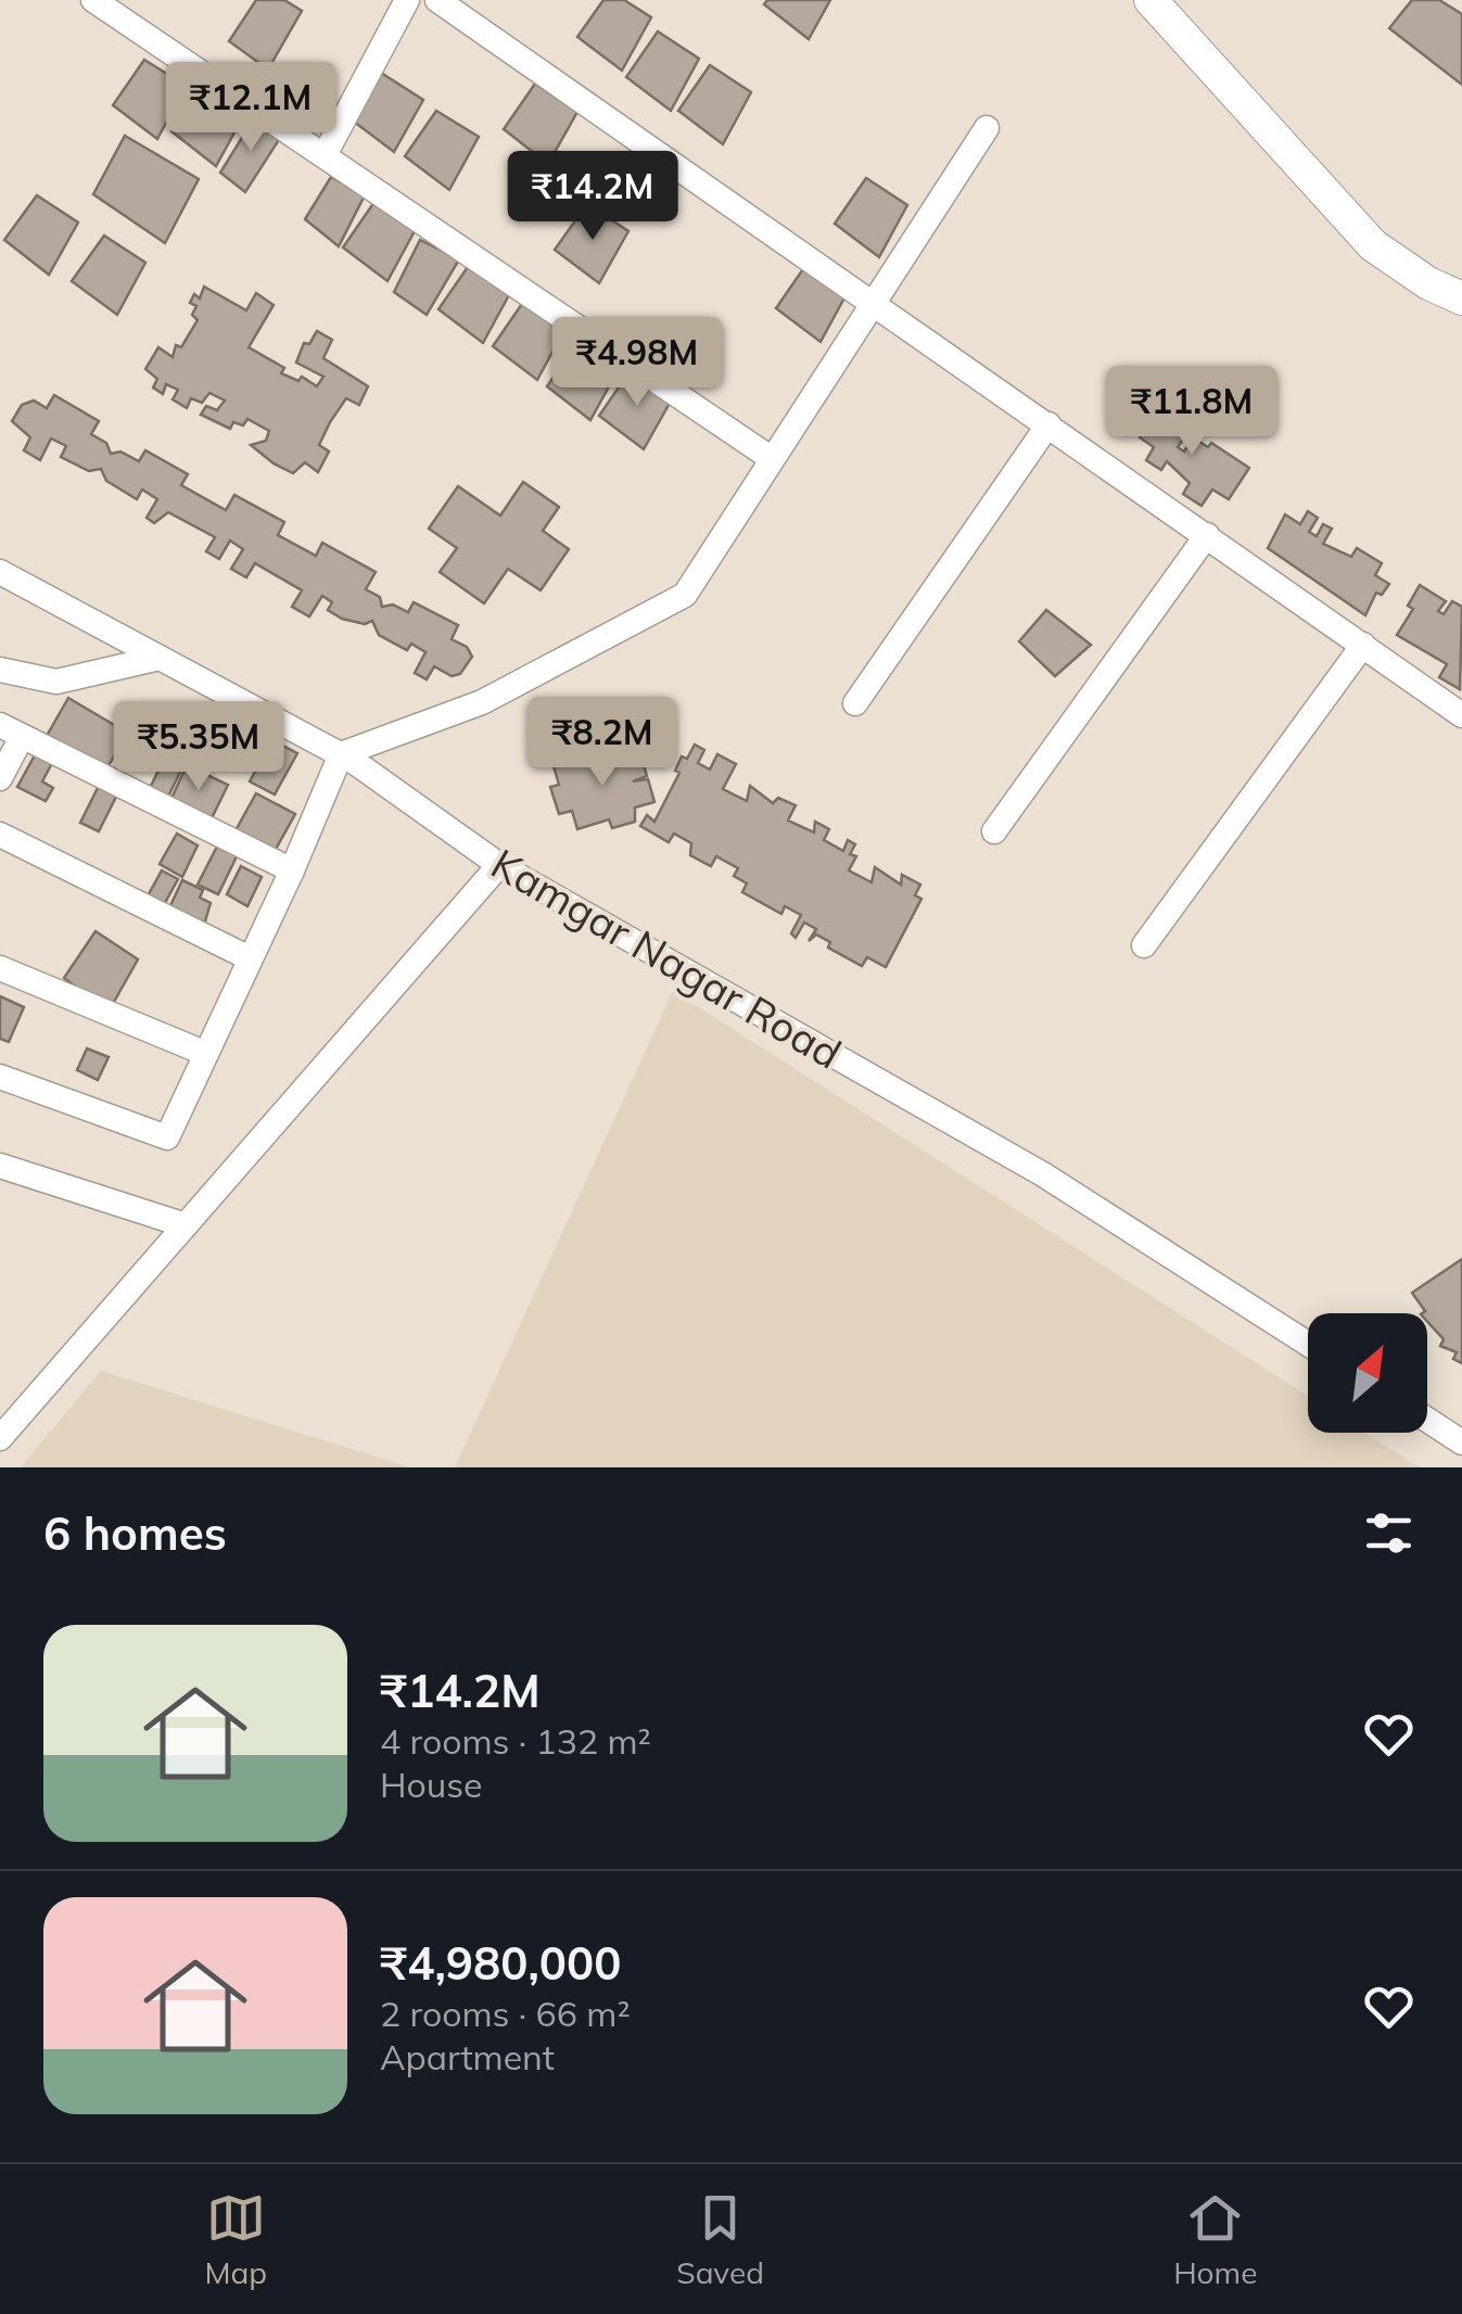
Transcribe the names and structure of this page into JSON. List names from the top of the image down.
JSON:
{
  "streets": {
    "street": ["Kamgar Nagar Road"]
  },
  "north": "top right",
  "page": {
    "price": [
      "₹12.1M",
      "₹14.2M",
      "₹4.98M",
      "₹11.8M",
      "₹8.2M",
      "₹5.35M"
    ],
    "heading": "6 homes",
    "list": [
      {
        "name": "₹14.2M",
        "note": "4 rooms · 132 m² · House"
      },
      {
        "name": "₹4,980,000",
        "note": "2 rooms · 66 m² · Apartment"
      }
    ],
    "tabs": ["Map", "Saved", "Home"]
  }
}
